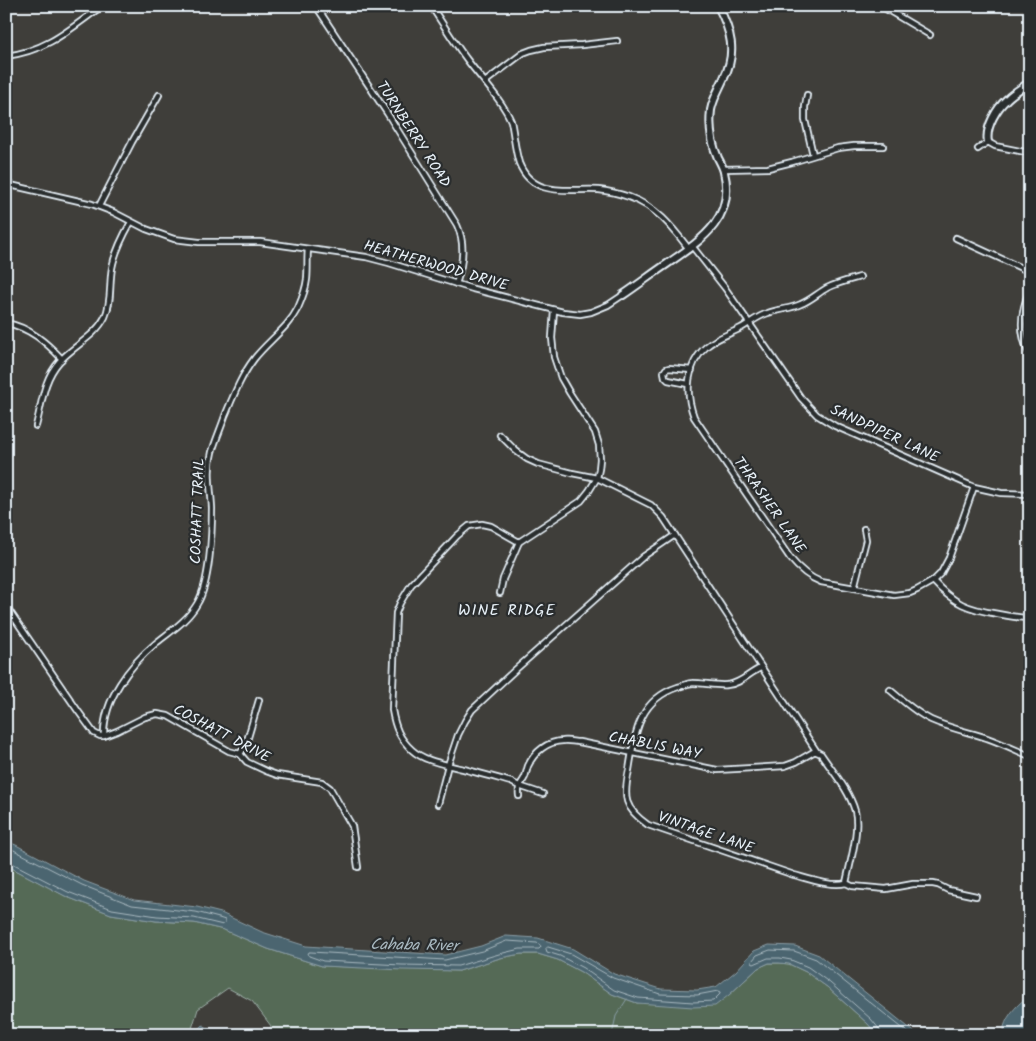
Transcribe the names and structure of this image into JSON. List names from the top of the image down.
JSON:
{
  "streets": {
    "street": [
      "TURNBERRY ROAD",
      "HEATHERWOOD DRIVE",
      "SANDPIPER LANE",
      "THRASHER LANE",
      "COSHATT TRAIL",
      "COSHATT DRIVE",
      "CHABLIS WAY",
      "VINTAGE LANE"
    ]
  },
  "crossings": [
    ["TURNBERRY ROAD", "HEATHERWOOD DRIVE"],
    ["HEATHERWOOD DRIVE", "COSHATT TRAIL"],
    ["SANDPIPER LANE", "THRASHER LANE"],
    ["COSHATT TRAIL", "COSHATT DRIVE"],
    ["CHABLIS WAY", "VINTAGE LANE"]
  ],
  "districts": ["WINE RIDGE"],
  "water": ["Cahaba River"]
}
